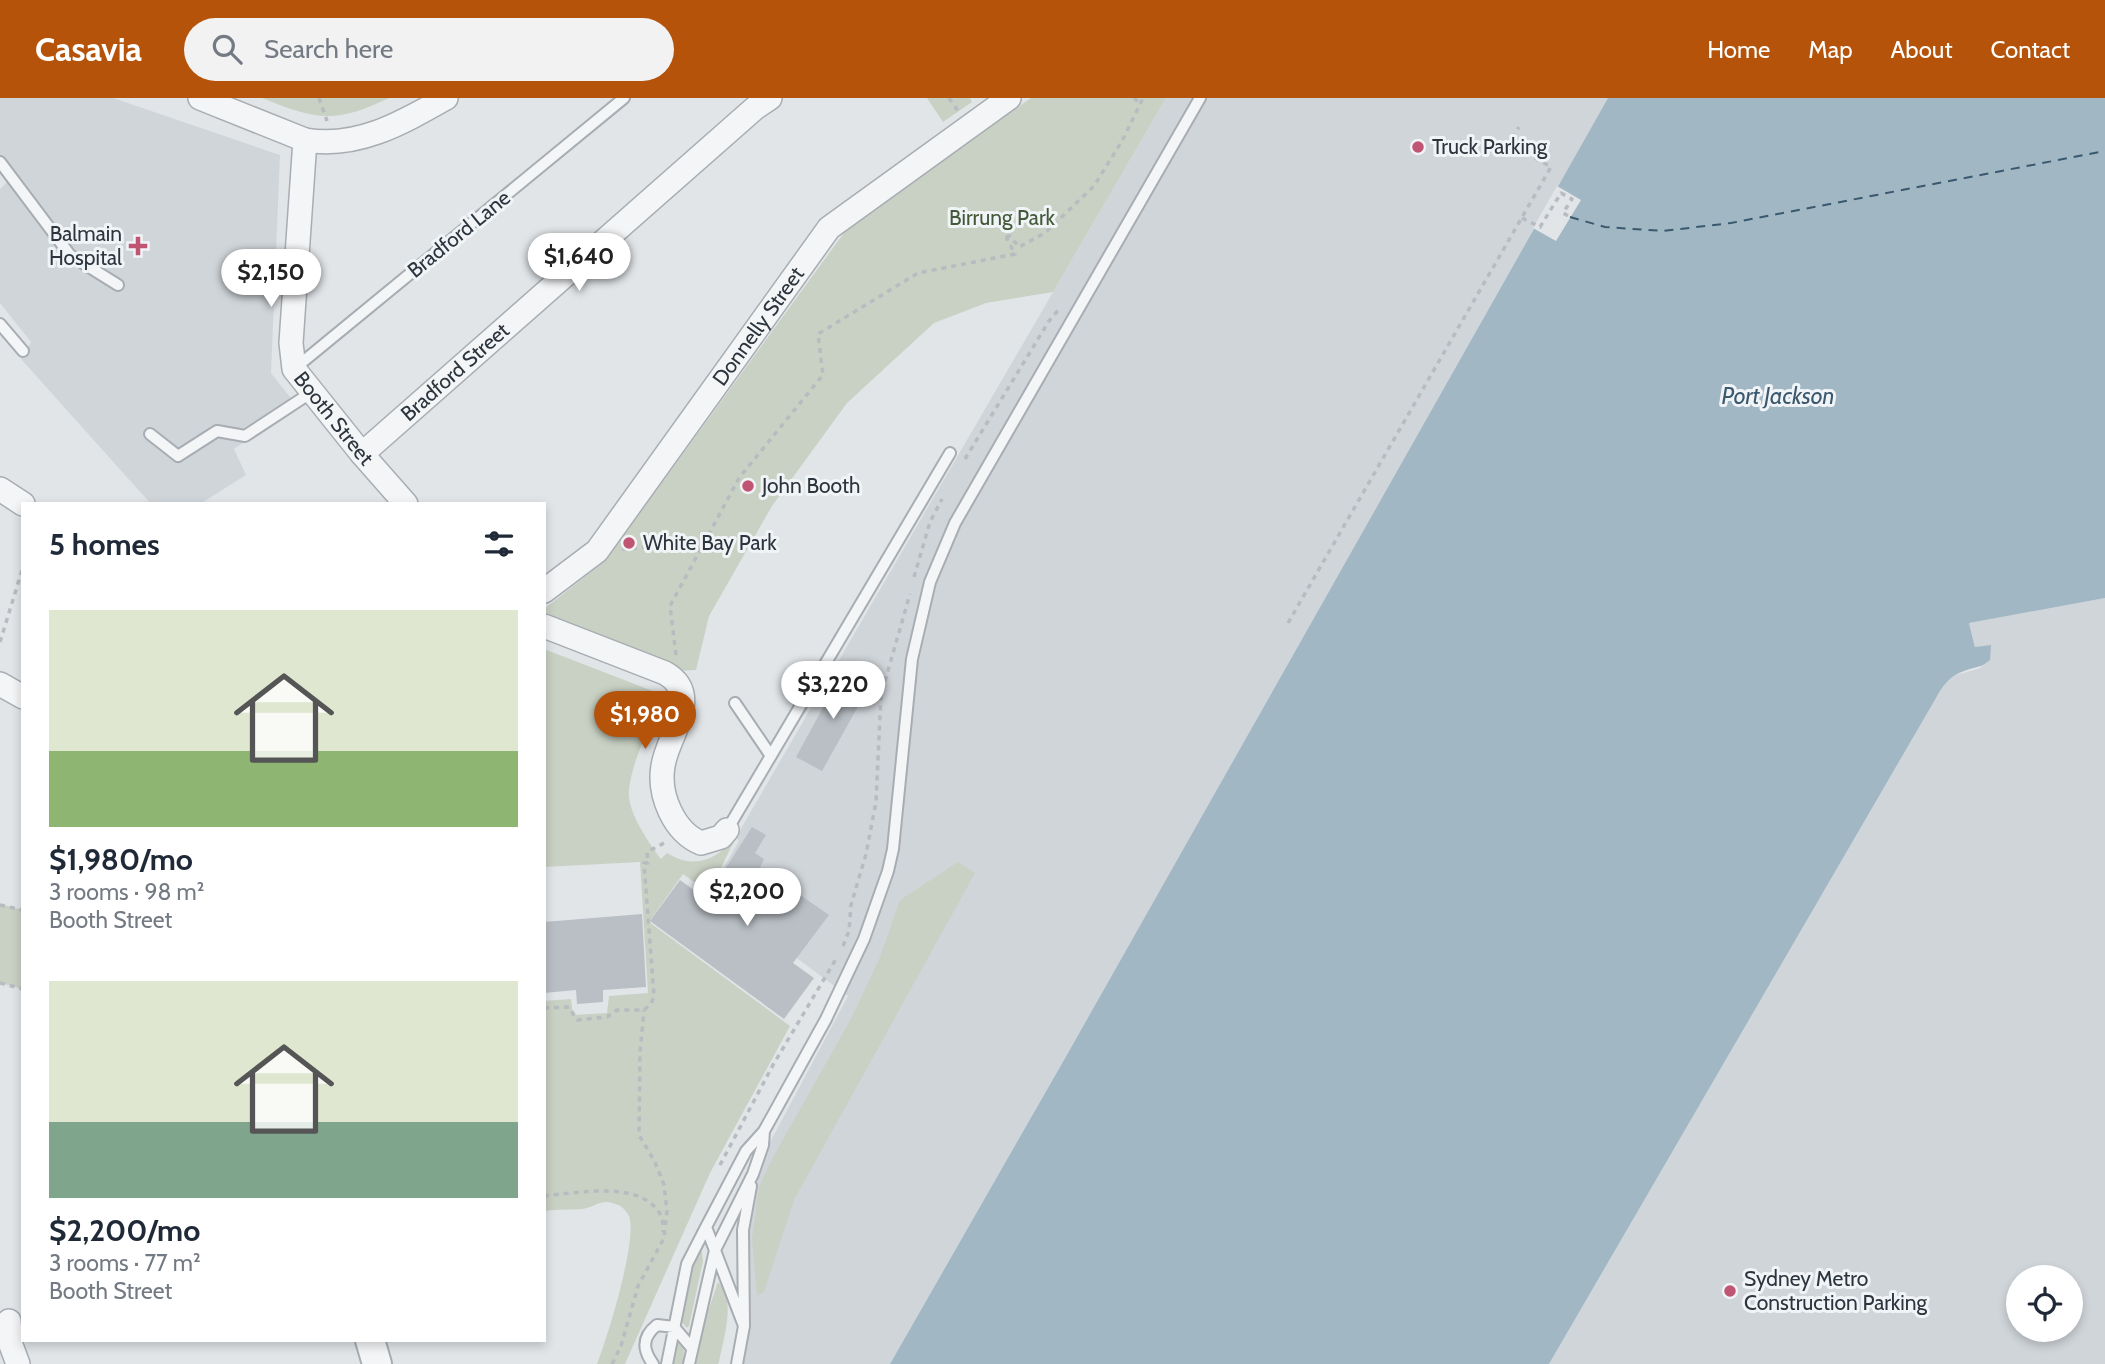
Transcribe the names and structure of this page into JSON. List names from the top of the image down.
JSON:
{
  "streets": {
    "street": ["Donnelly Street", "Bradford Street", "Booth Street"],
    "lane": ["Bradford Lane"]
  },
  "crossings": [
    ["Bradford Lane", "Booth Street"],
    ["Bradford Street", "Booth Street"]
  ],
  "water": ["Port Jackson"],
  "parks": ["Birrung Park"],
  "places": {
    "other": [
      "Truck Parking",
      "John Booth",
      "White Bay Park",
      "Sydney Metro Construction Parking"
    ],
    "health": ["Balmain Hospital"]
  },
  "page": {
    "header": "Casavia",
    "search": "Search here",
    "nav": [
      "Home",
      "Map",
      "About",
      "Contact"
    ],
    "price": [
      "$1,640",
      "$2,150",
      "$3,220",
      "$1,980",
      "$2,200"
    ],
    "heading": "5 homes",
    "list": [
      {
        "name": "$1,980/mo",
        "note": "3 rooms · 98 m² · Booth Street"
      },
      {
        "name": "$2,200/mo",
        "note": "3 rooms · 77 m² · Booth Street"
      }
    ]
  }
}
